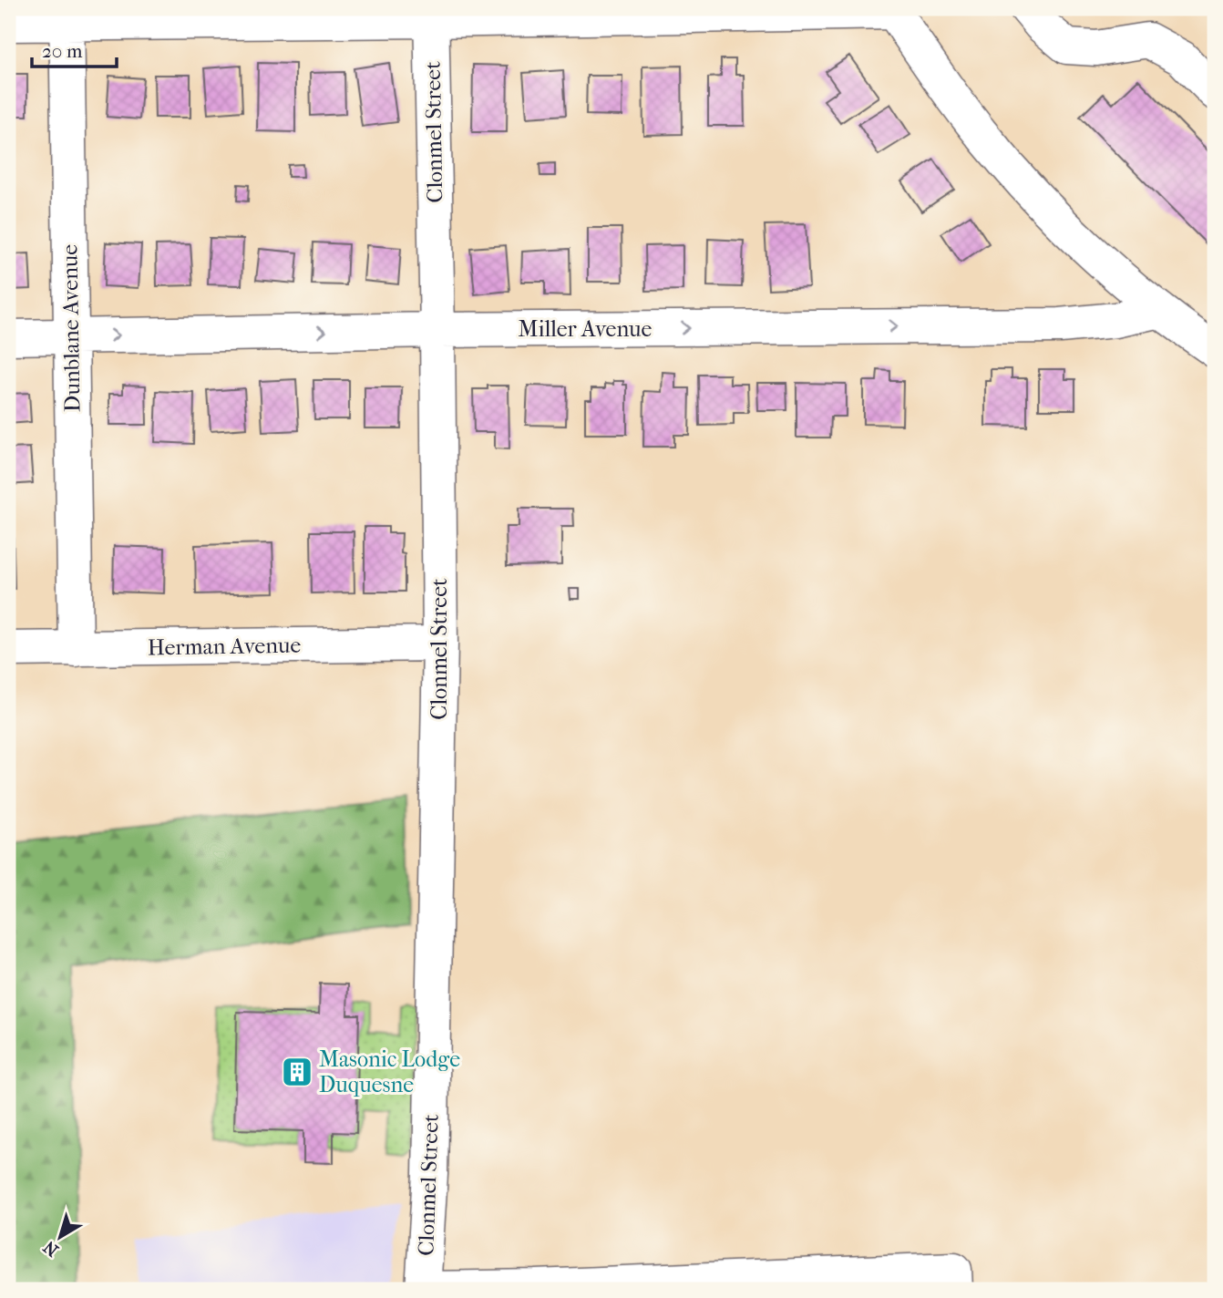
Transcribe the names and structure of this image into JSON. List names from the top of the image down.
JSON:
{
  "streets": {
    "street": [
      "Clonmel Street",
      "Dunblane Avenue",
      "Miller Avenue",
      "Herman Avenue"
    ]
  },
  "crossings": [
    ["Clonmel Street", "Miller Avenue"],
    ["Clonmel Street", "Herman Avenue"],
    ["Dunblane Avenue", "Miller Avenue"],
    ["Dunblane Avenue", "Herman Avenue"]
  ],
  "one_way": ["Miller Avenue"],
  "places": {
    "building": ["Masonic Lodge Duquesne"]
  },
  "scale_bar": "20 m",
  "north": "bottom left"
}
